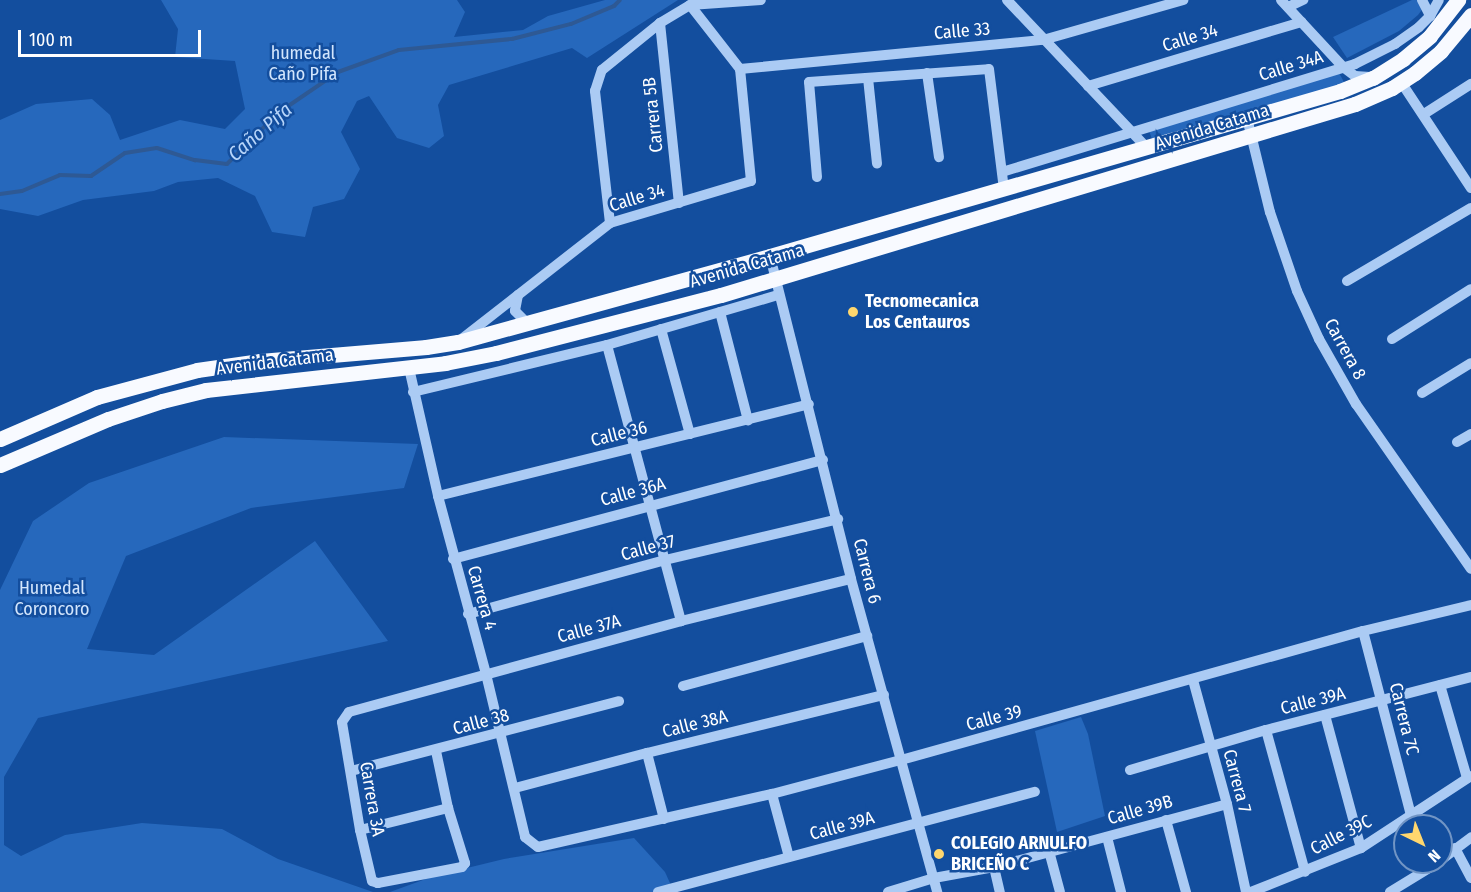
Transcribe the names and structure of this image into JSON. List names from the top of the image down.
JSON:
{
  "streets": {
    "main road": ["Avenida Catama"],
    "street": [
      "Calle 33",
      "Calle 34",
      "Calle 34A",
      "Carrera 5B",
      "Carrera 8",
      "Calle 36",
      "Calle 36A",
      "Calle 37",
      "Carrera 6",
      "Carrera 4",
      "Calle 37A",
      "Calle 39A",
      "Calle 39",
      "Carrera 7C",
      "Calle 38",
      "Calle 38A",
      "Carrera 7",
      "Carrera 3A",
      "Calle 39B",
      "Calle 39C"
    ]
  },
  "crossings": [
    ["Calle 33", "Calle 34"],
    ["Calle 34", "Carrera 5B"],
    ["Calle 34", "Avenida Catama"],
    ["Avenida Catama", "Carrera 8"],
    ["Avenida Catama", "Carrera 6"],
    ["Avenida Catama", "Carrera 4"],
    ["Calle 36", "Carrera 6"],
    ["Calle 36", "Carrera 4"],
    ["Calle 36A", "Carrera 6"],
    ["Calle 36A", "Carrera 4"],
    ["Calle 37", "Carrera 6"],
    ["Calle 37", "Carrera 4"],
    ["Carrera 6", "Calle 37A"],
    ["Carrera 6", "Calle 39A"],
    ["Carrera 6", "Calle 39"],
    ["Carrera 6", "Calle 38A"],
    ["Carrera 6", "Calle 39B"],
    ["Carrera 4", "Calle 37A"],
    ["Carrera 4", "Calle 39"],
    ["Carrera 4", "Calle 38"],
    ["Carrera 4", "Calle 38A"],
    ["Calle 37A", "Carrera 3A"],
    ["Calle 39A", "Carrera 7C"],
    ["Calle 39A", "Carrera 7"],
    ["Calle 39", "Carrera 7C"],
    ["Calle 39", "Carrera 7"],
    ["Calle 38", "Carrera 3A"],
    ["Carrera 7", "Calle 39B"]
  ],
  "water": ["Caño Pifa"],
  "parks": ["humedal Caño Pifa", "Humedal Coroncoro"],
  "places": ["Tecnomecanica Los Centauros", "COLEGIO ARNULFO BRICEÑO C"],
  "scale_bar": "100 m",
  "north": "bottom right"
}
